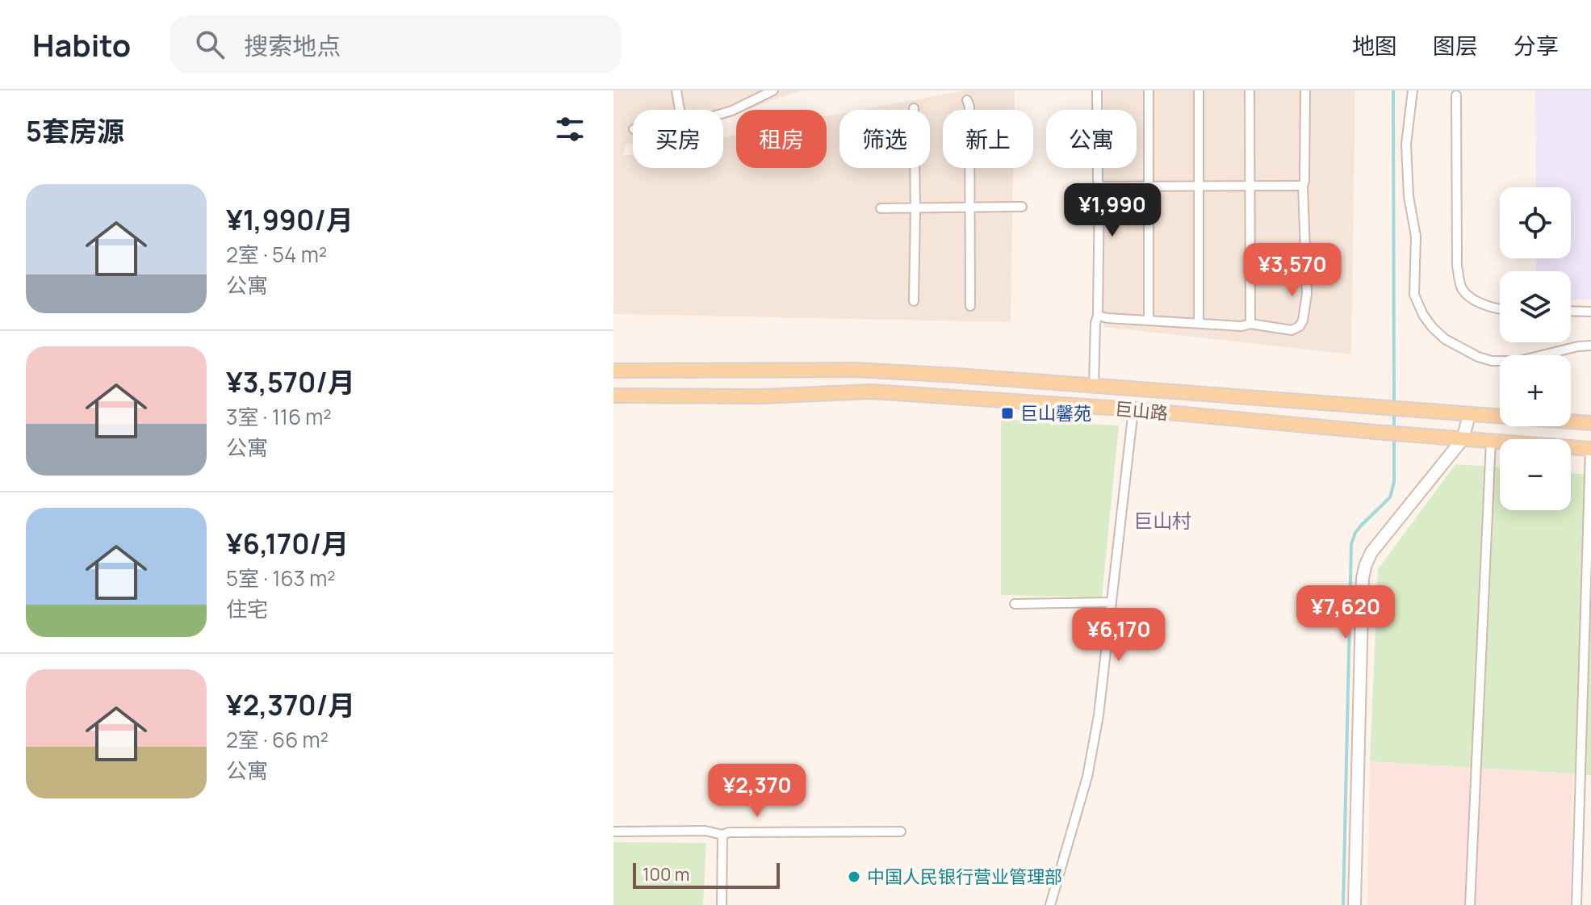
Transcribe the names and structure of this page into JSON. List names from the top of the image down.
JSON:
{
  "streets": {
    "main road": ["巨山路"]
  },
  "districts": ["巨山村"],
  "places": {
    "transit": ["巨山馨苑"],
    "other": ["中国人民银行营业管理部"]
  },
  "scale_bar": "100 m",
  "page": {
    "header": "Habito",
    "search": "搜索地点",
    "nav": ["地图", "图层", "分享"],
    "heading": "5套房源",
    "chip": [
      "买房",
      "租房",
      "筛选",
      "新上",
      "公寓"
    ],
    "list": [
      {
        "name": "¥1,990/月",
        "note": "2室 · 54 m² · 公寓"
      },
      {
        "name": "¥3,570/月",
        "note": "3室 · 116 m² · 公寓"
      },
      {
        "name": "¥6,170/月",
        "note": "5室 · 163 m² · 住宅"
      },
      {
        "name": "¥2,370/月",
        "note": "2室 · 66 m² · 公寓"
      }
    ],
    "price": [
      "¥1,990",
      "¥3,570",
      "¥7,620",
      "¥6,170",
      "¥2,370"
    ],
    "map_buttons": ["+", "−"],
    "scale": "100 m"
  }
}
